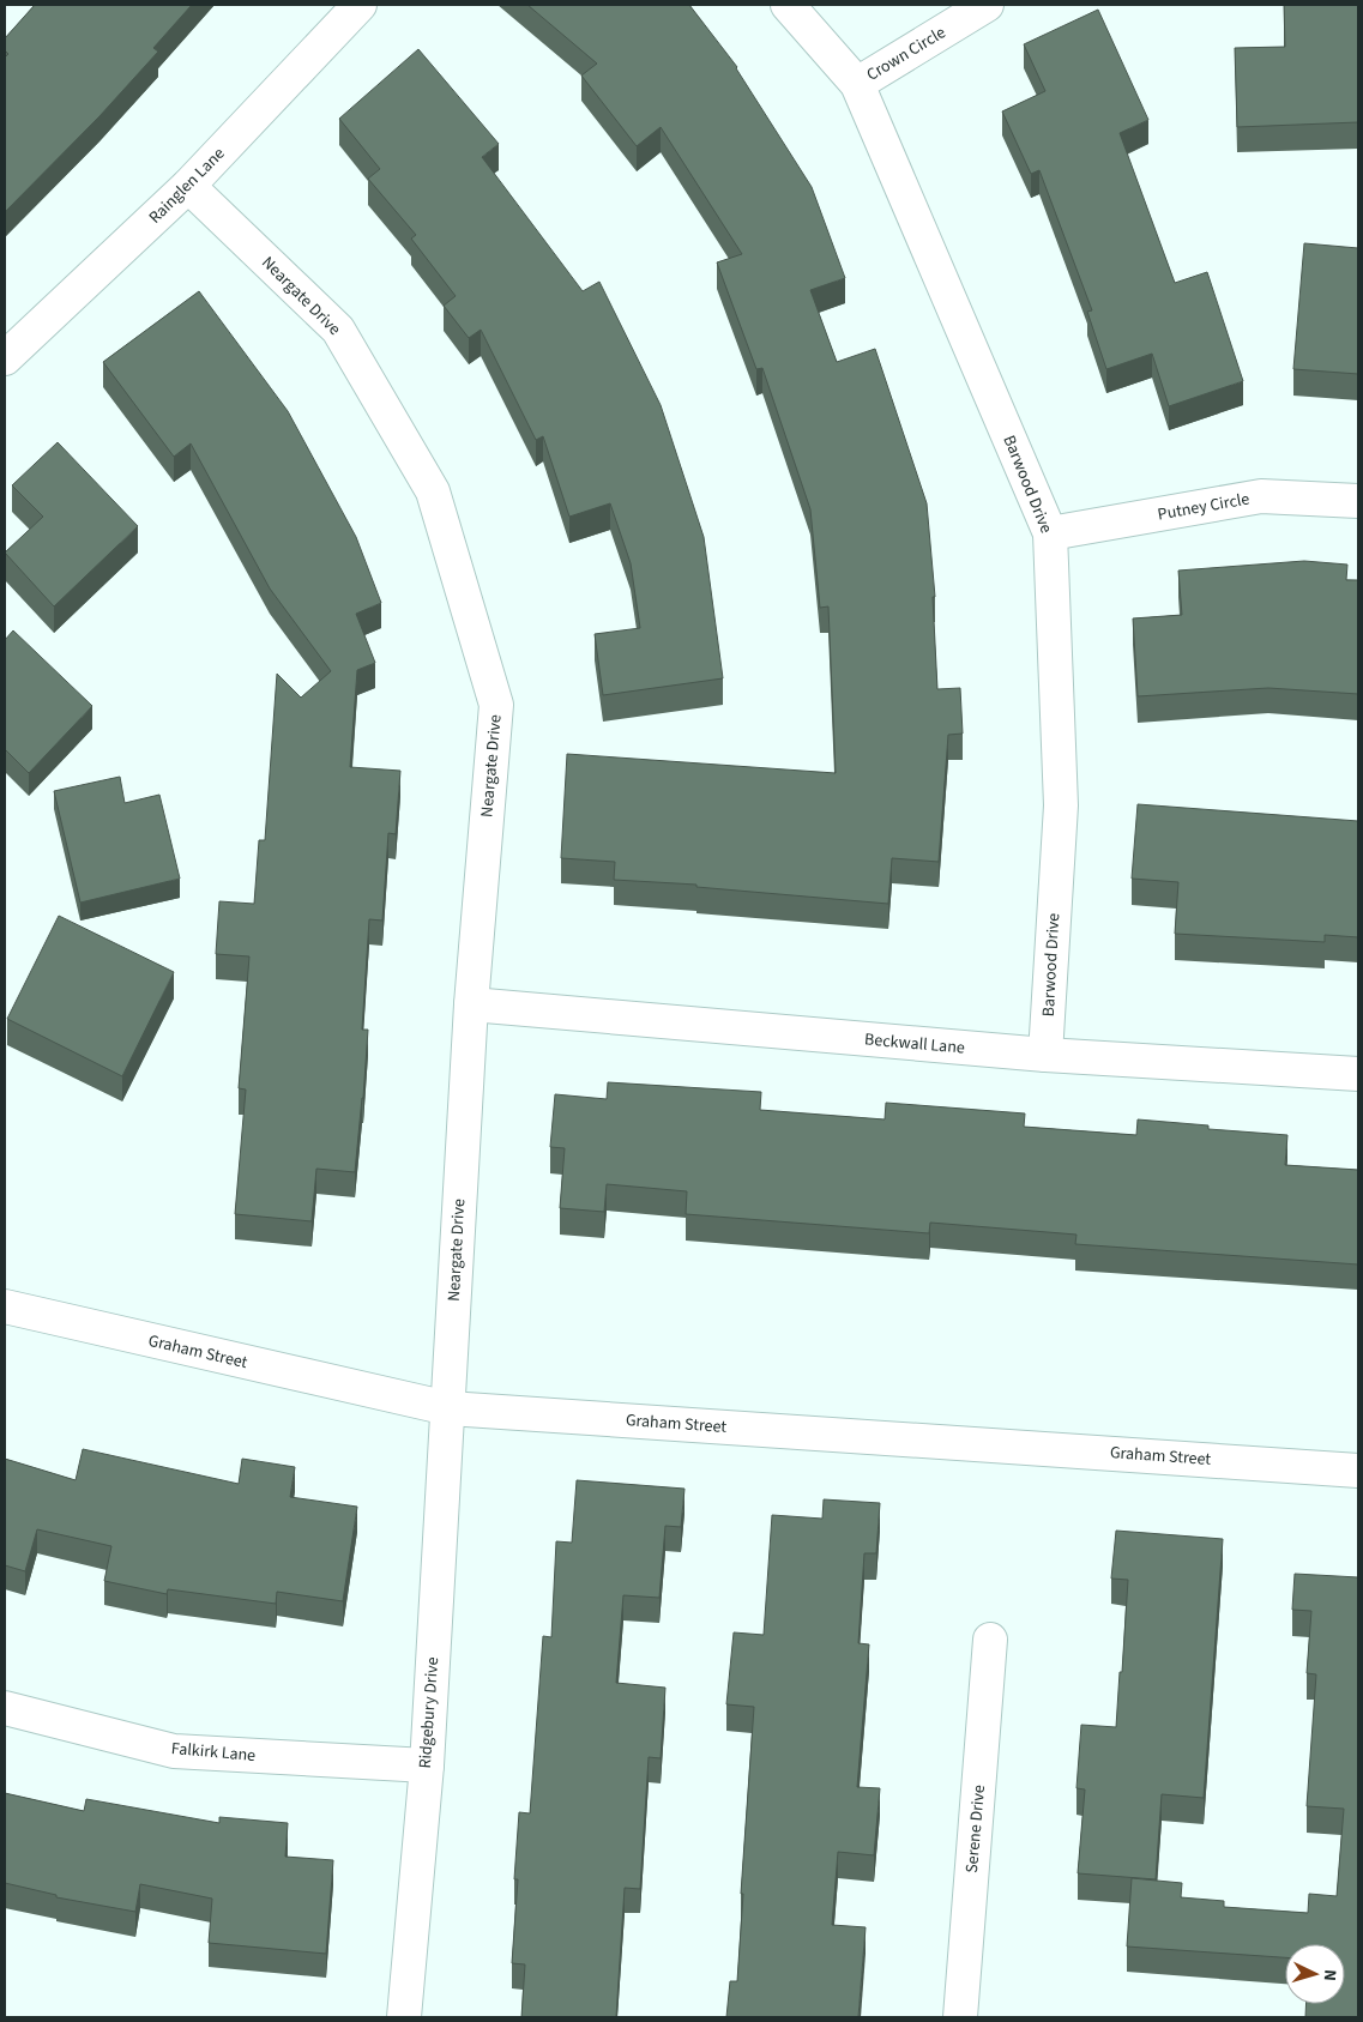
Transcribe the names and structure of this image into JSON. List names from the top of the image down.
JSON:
{
  "streets": {
    "street": [
      "Crown Circle",
      "Rainglen Lane",
      "Neargate Drive",
      "Barwood Drive",
      "Putney Circle",
      "Beckwall Lane",
      "Graham Street",
      "Ridgebury Drive",
      "Falkirk Lane",
      "Serene Drive"
    ]
  },
  "crossings": [
    ["Crown Circle", "Barwood Drive"],
    ["Rainglen Lane", "Neargate Drive"],
    ["Neargate Drive", "Beckwall Lane"],
    ["Neargate Drive", "Graham Street"],
    ["Neargate Drive", "Ridgebury Drive"],
    ["Barwood Drive", "Putney Circle"],
    ["Barwood Drive", "Beckwall Lane"],
    ["Graham Street", "Ridgebury Drive"],
    ["Ridgebury Drive", "Falkirk Lane"]
  ],
  "north": "right"
}
